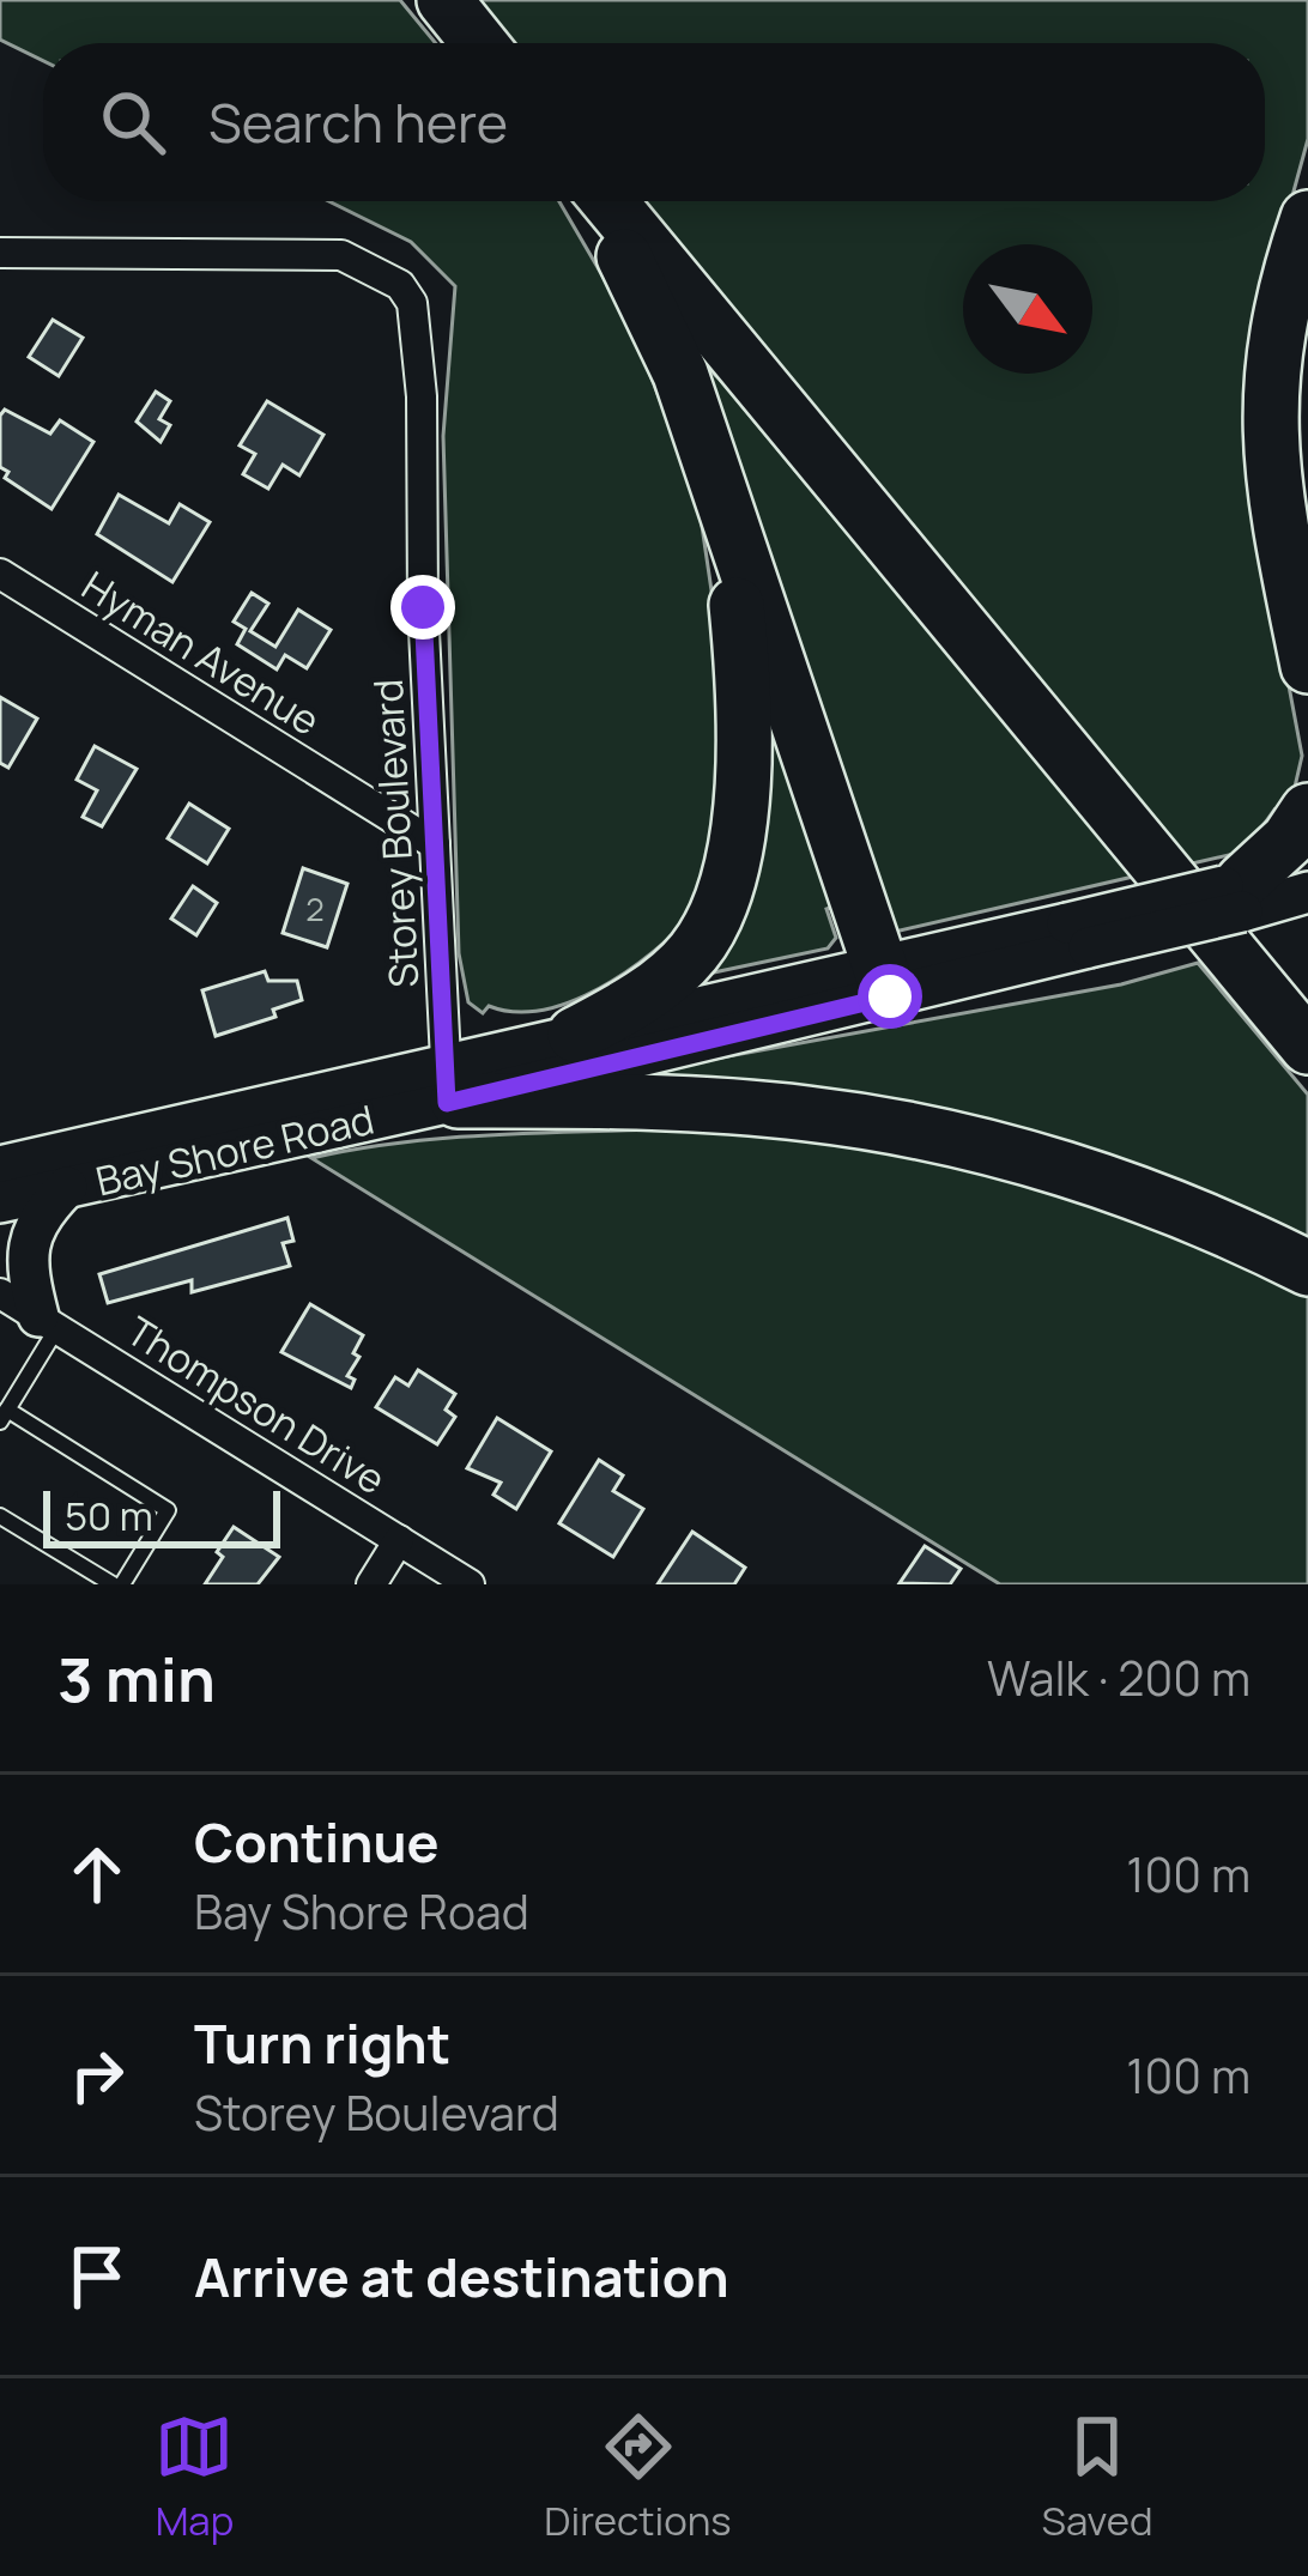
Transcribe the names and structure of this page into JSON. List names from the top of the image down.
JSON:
{
  "streets": {
    "main road": ["Bay Shore Road"],
    "street": ["Hyman Avenue", "Storey Boulevard", "Thompson Drive"]
  },
  "crossings": [
    ["Hyman Avenue", "Storey Boulevard"],
    ["Storey Boulevard", "Bay Shore Road"]
  ],
  "house_numbers": ["2"],
  "scale_bar": "50 m",
  "north": "bottom right",
  "page": {
    "search": "Search here",
    "scale": "50 m",
    "heading": ["3 min", "Walk · 200 m"],
    "list": [
      ["Continue", "Bay Shore Road", "100 m"],
      ["Turn right", "Storey Boulevard", "100 m"],
      "Arrive at destination"
    ],
    "nav": ["Map", "Directions", "Saved"]
  }
}
